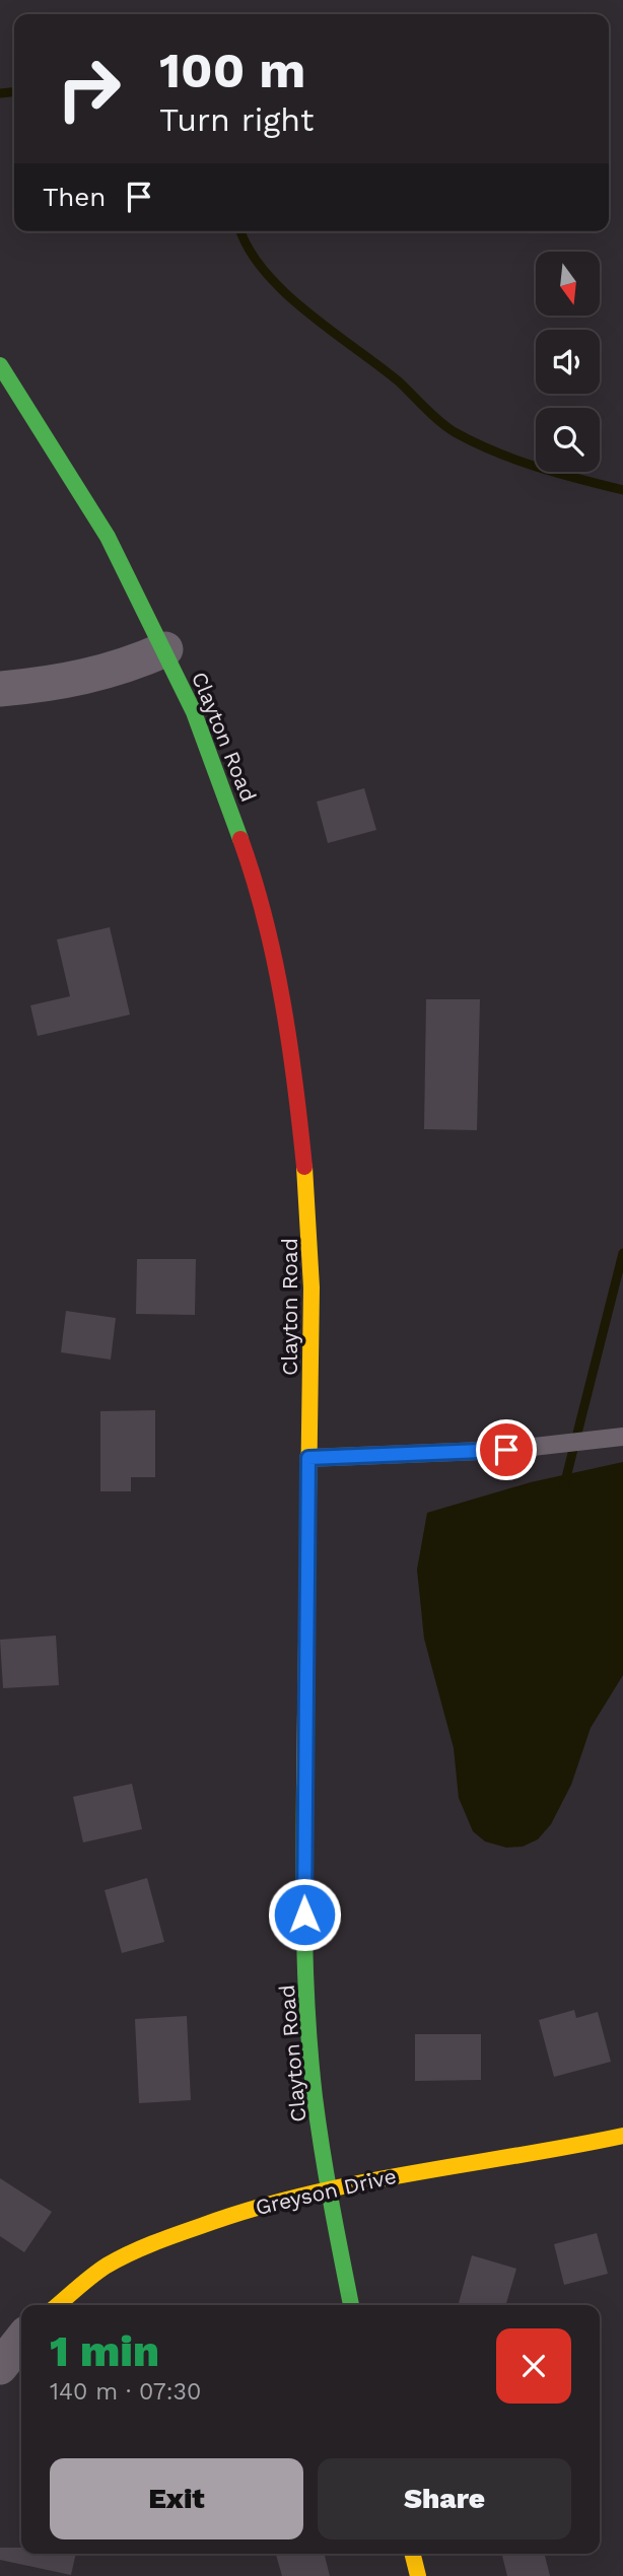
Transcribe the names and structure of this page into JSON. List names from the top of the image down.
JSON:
{
  "streets": {
    "street": ["Clayton Road", "Greyson Drive"]
  },
  "crossings": [
    ["Clayton Road", "Greyson Drive"]
  ],
  "north": "bottom",
  "page": {
    "turn": ["100 m", "Turn right"],
    "then": "Then",
    "heading": ["1 min", "140 m · 07:30"],
    "buttons": ["Exit", "Share"]
  }
}
